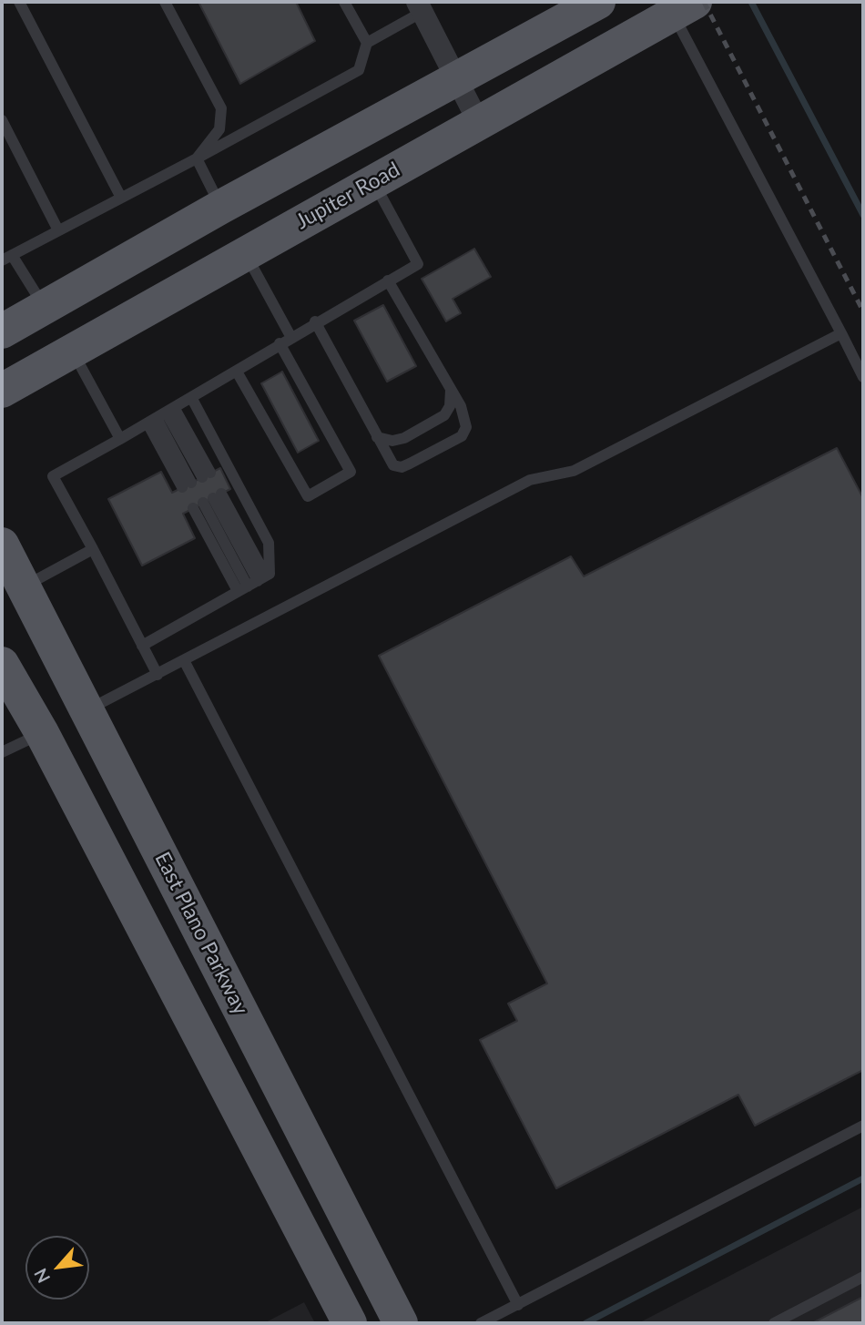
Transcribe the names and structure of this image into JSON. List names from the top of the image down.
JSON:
{
  "streets": {
    "main road": ["Jupiter Road", "East Plano Parkway"]
  },
  "north": "bottom left"
}
